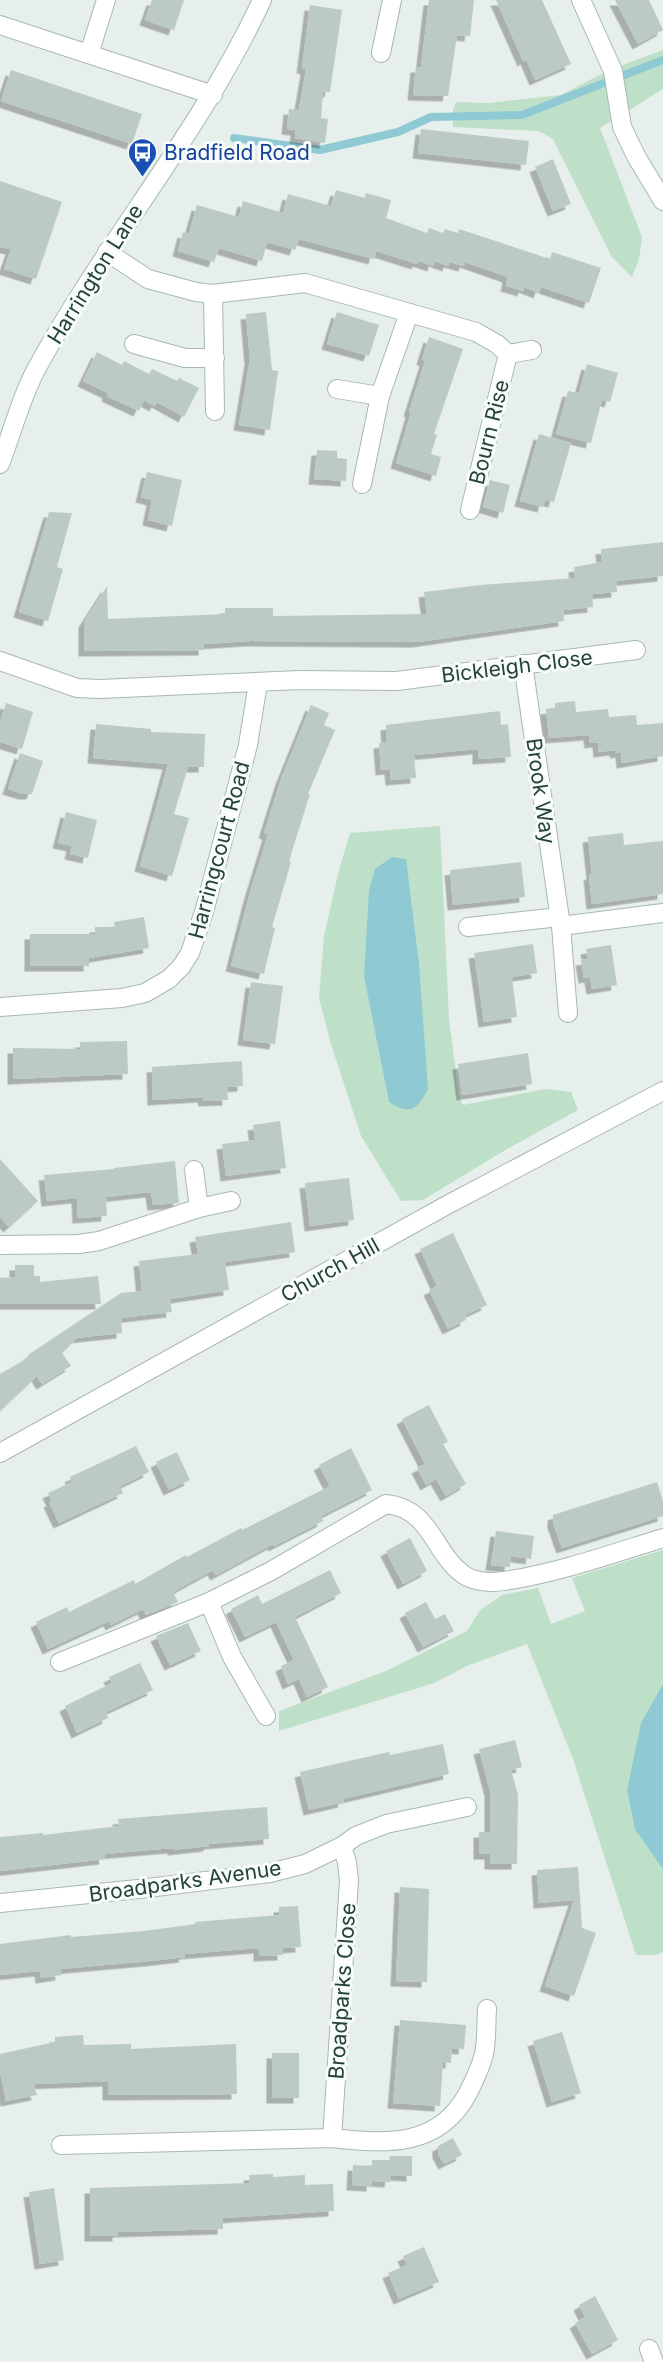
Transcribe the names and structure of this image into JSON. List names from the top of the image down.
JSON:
{
  "streets": {
    "street": [
      "Harrington Lane",
      "Bourn Rise",
      "Bickleigh Close",
      "Brook Way",
      "Harringcourt Road",
      "Church Hill",
      "Broadparks Avenue",
      "Broadparks Close"
    ]
  },
  "crossings": [
    ["Harrington Lane", "Bourn Rise"],
    ["Bickleigh Close", "Brook Way"],
    ["Bickleigh Close", "Harringcourt Road"],
    ["Broadparks Avenue", "Broadparks Close"]
  ],
  "places": {
    "bus stop": ["Bradfield Road"]
  }
}
